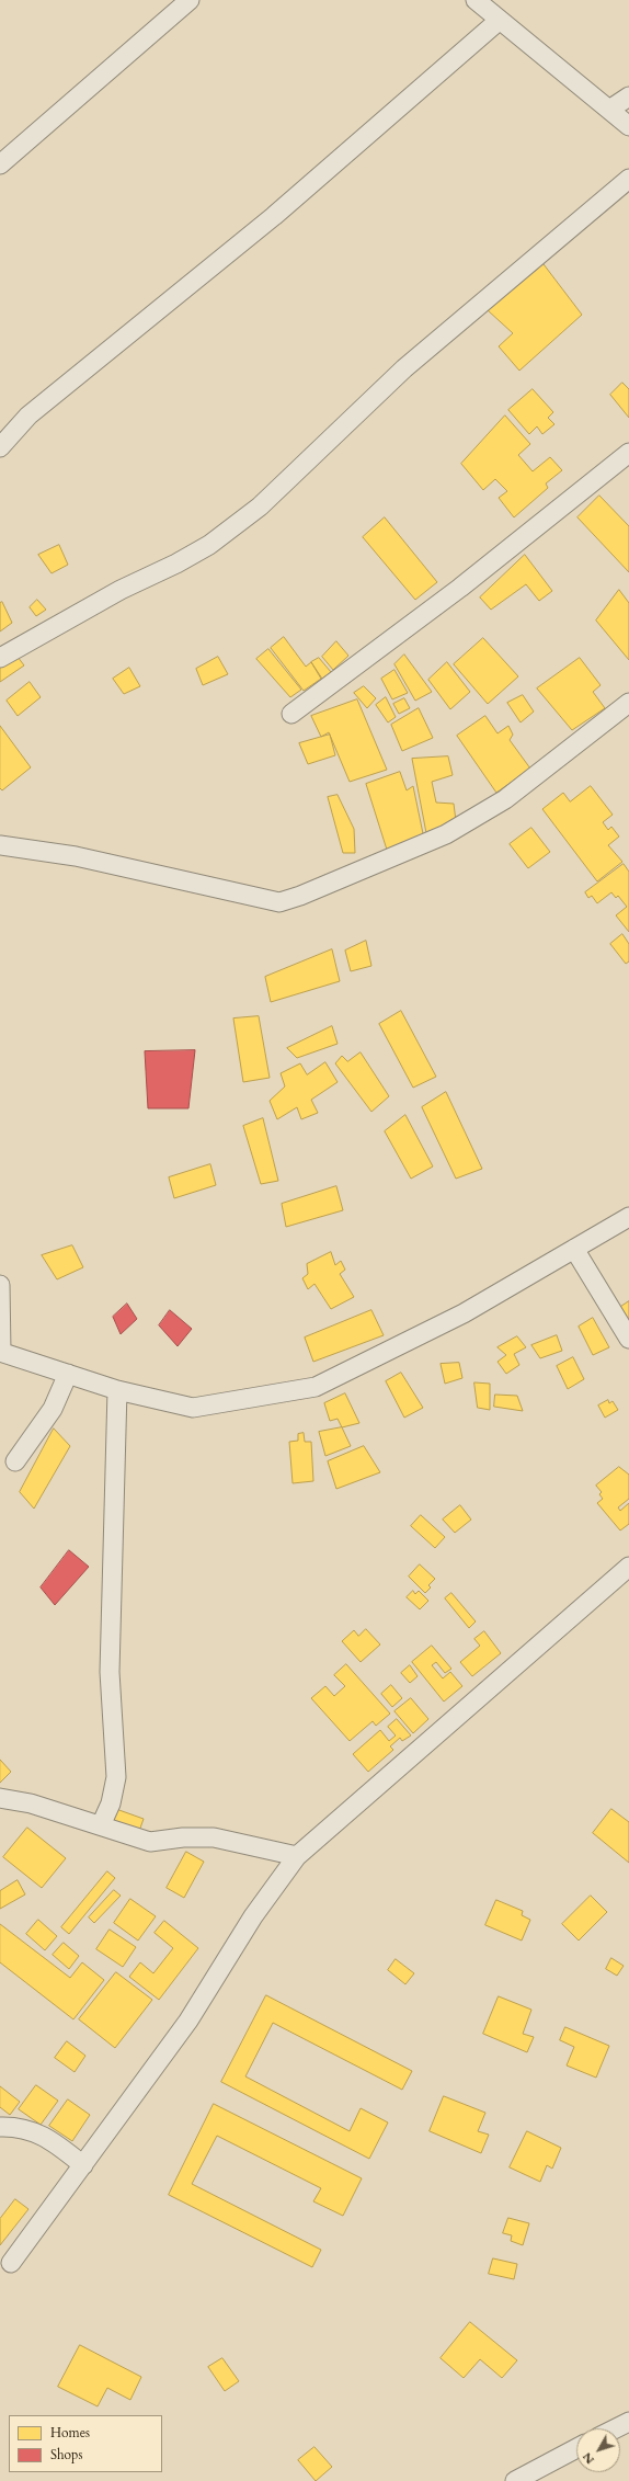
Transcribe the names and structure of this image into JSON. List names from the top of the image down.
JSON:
{
  "legend": ["Homes", "Shops"],
  "north": "bottom left"
}
